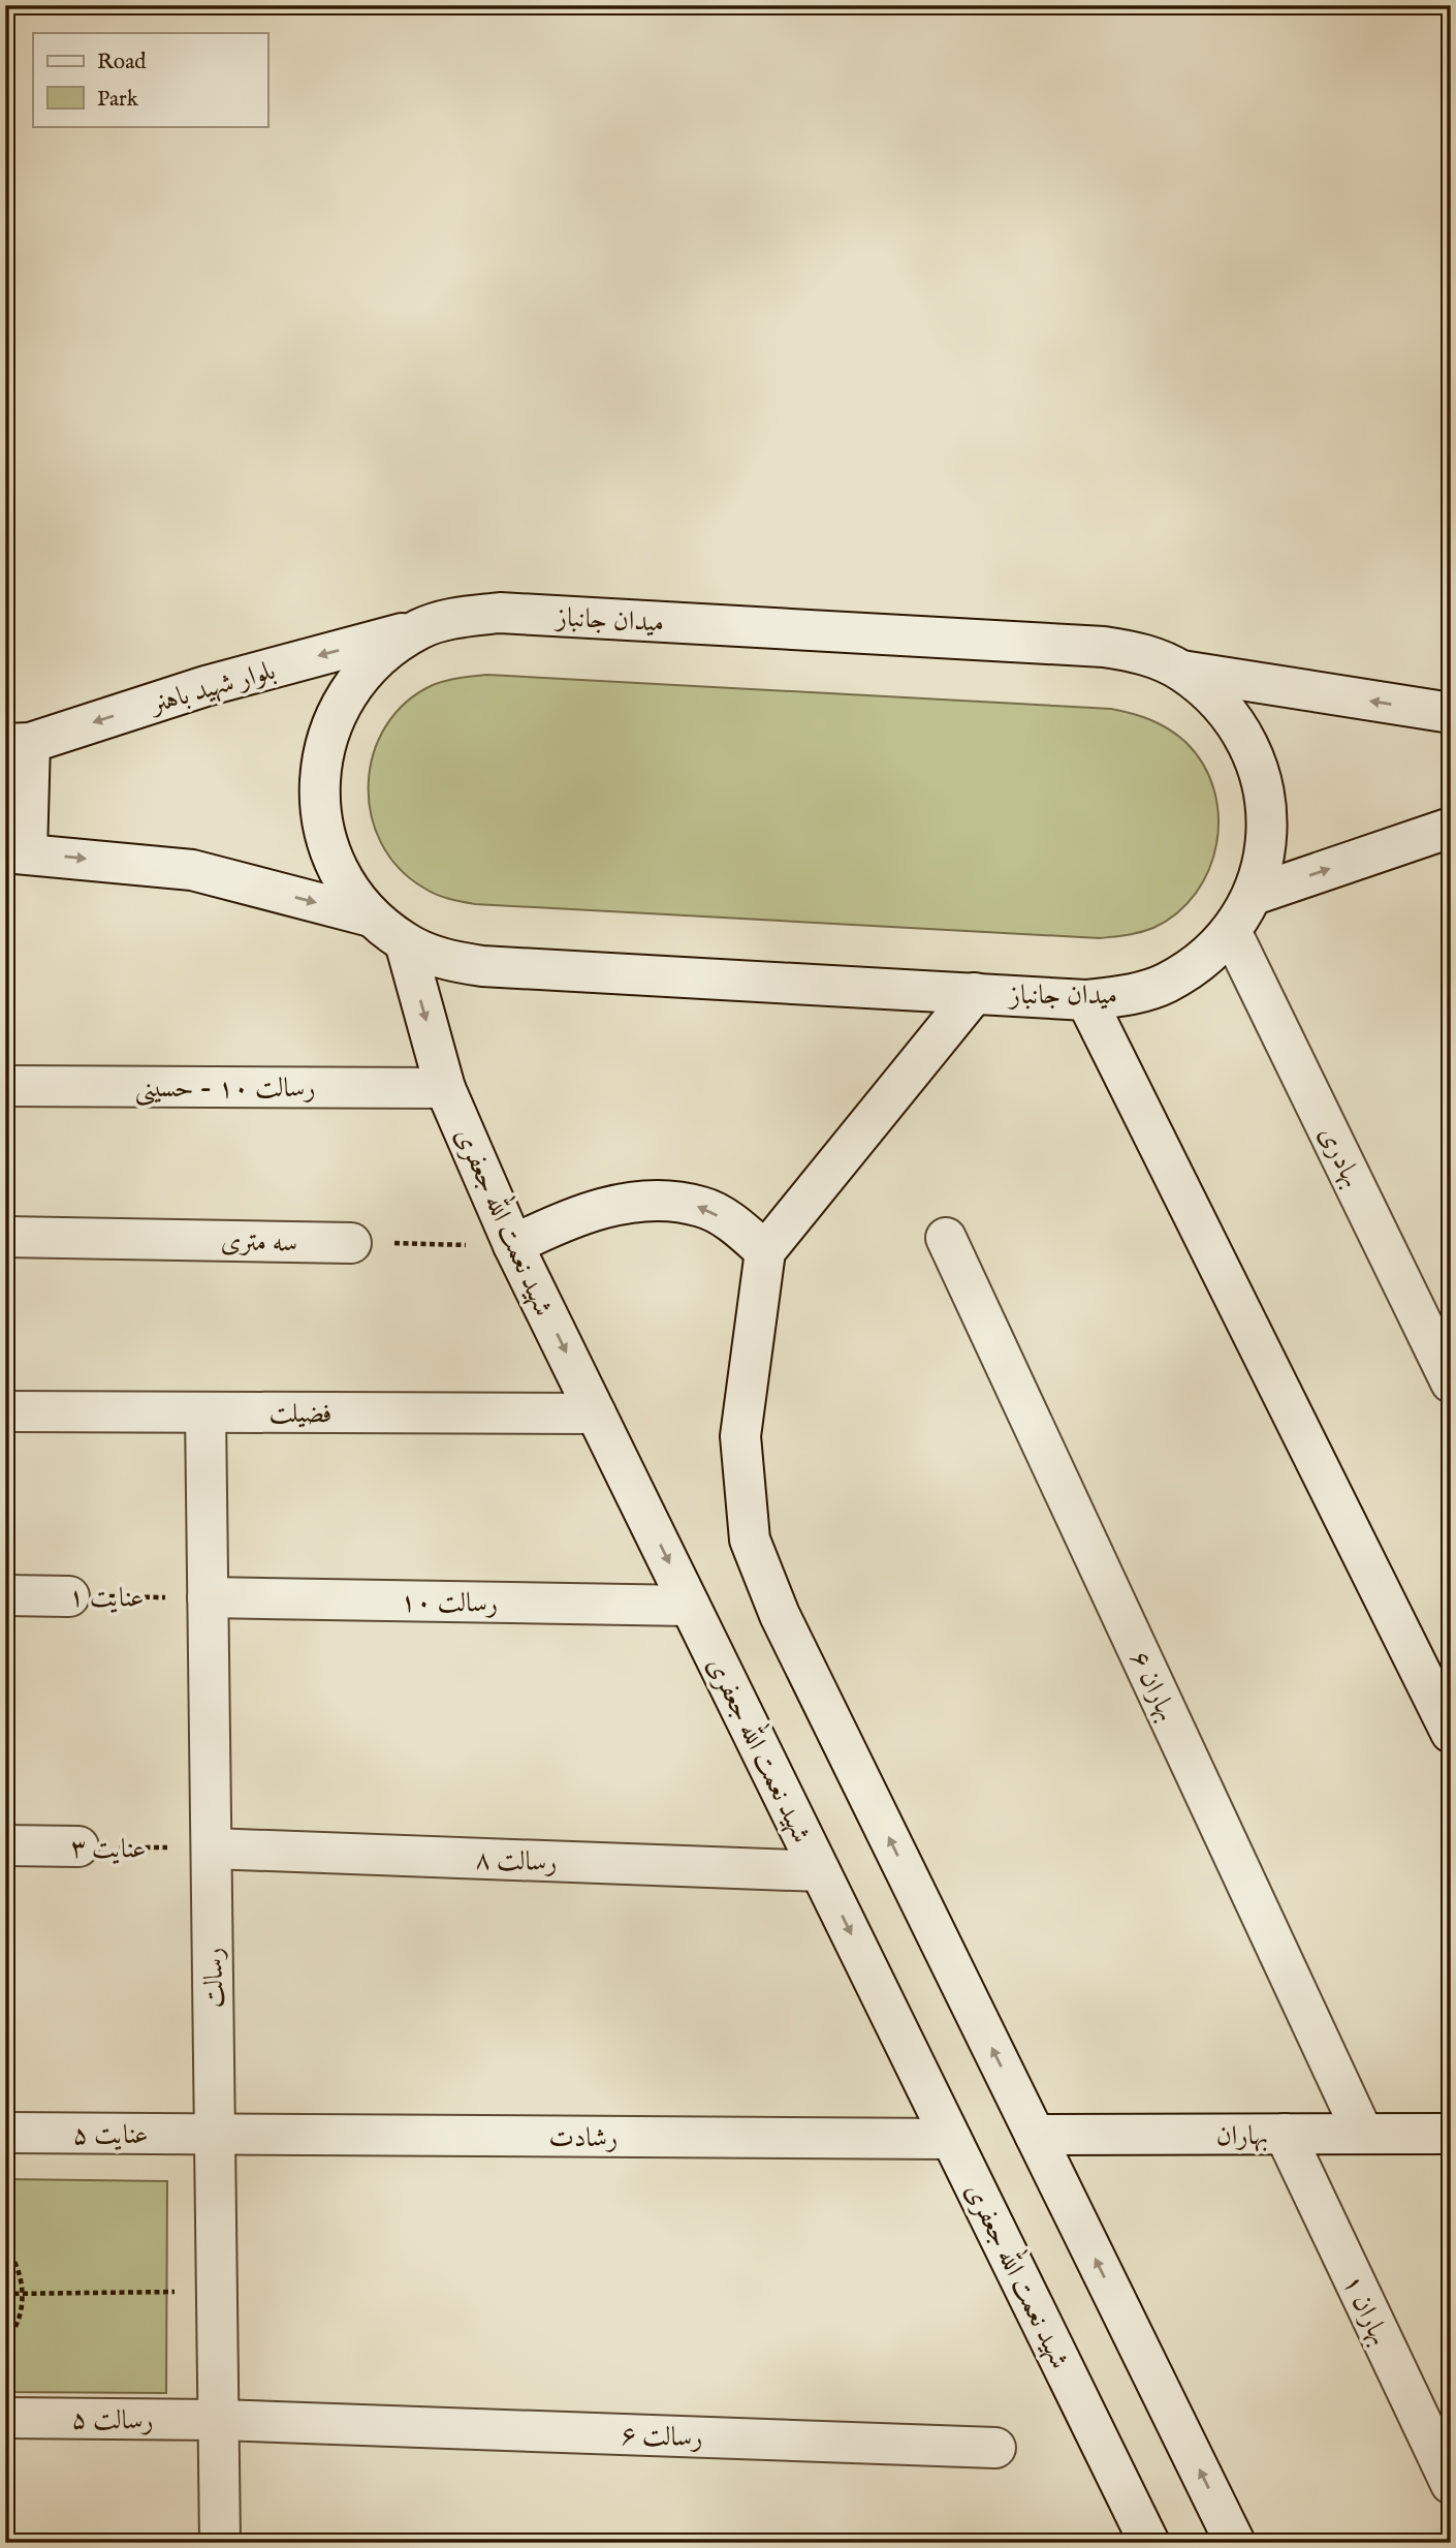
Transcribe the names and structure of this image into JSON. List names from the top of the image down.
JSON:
{
  "streets": {
    "street": [
      "میدان جانباز",
      "بلوار شهید باهنر",
      "رسالت ۱۰ - حسینی",
      "بهادری",
      "شهید نعمت الله جعفری",
      "سه متری",
      "فضیلت",
      "عنایت ۱",
      "رسالت ۱۰",
      "بهاران ۶",
      "عنایت ۳",
      "رسالت ۸",
      "رسالت",
      "عنایت ۵",
      "بهاران",
      "رشادت",
      "بهاران ۱",
      "رسالت ۵",
      "رسالت ۶"
    ]
  },
  "crossings": [
    ["میدان جانباز", "بلوار شهید باهنر"],
    ["میدان جانباز", "بهادری"],
    ["میدان جانباز", "شهید نعمت الله جعفری"],
    ["رسالت ۱۰ - حسینی", "شهید نعمت الله جعفری"],
    ["شهید نعمت الله جعفری", "فضیلت"],
    ["شهید نعمت الله جعفری", "رسالت ۱۰"],
    ["شهید نعمت الله جعفری", "رسالت ۸"],
    ["شهید نعمت الله جعفری", "رشادت"],
    ["فضیلت", "رسالت"],
    ["عنایت ۱", "رسالت ۱۰"],
    ["عنایت ۱", "رسالت"],
    ["رسالت ۱۰", "رسالت"],
    ["بهاران ۶", "بهاران"],
    ["عنایت ۳", "رسالت ۸"],
    ["عنایت ۳", "رسالت"],
    ["رسالت ۸", "رسالت"],
    ["رسالت", "عنایت ۵"],
    ["رسالت", "رشادت"],
    ["رسالت", "رسالت ۵"],
    ["رسالت", "رسالت ۶"],
    ["عنایت ۵", "رشادت"],
    ["بهاران", "بهاران ۱"],
    ["رسالت ۵", "رسالت ۶"]
  ],
  "one_way": ["بلوار شهید باهنر"],
  "legend": ["Road", "Park"]
}
